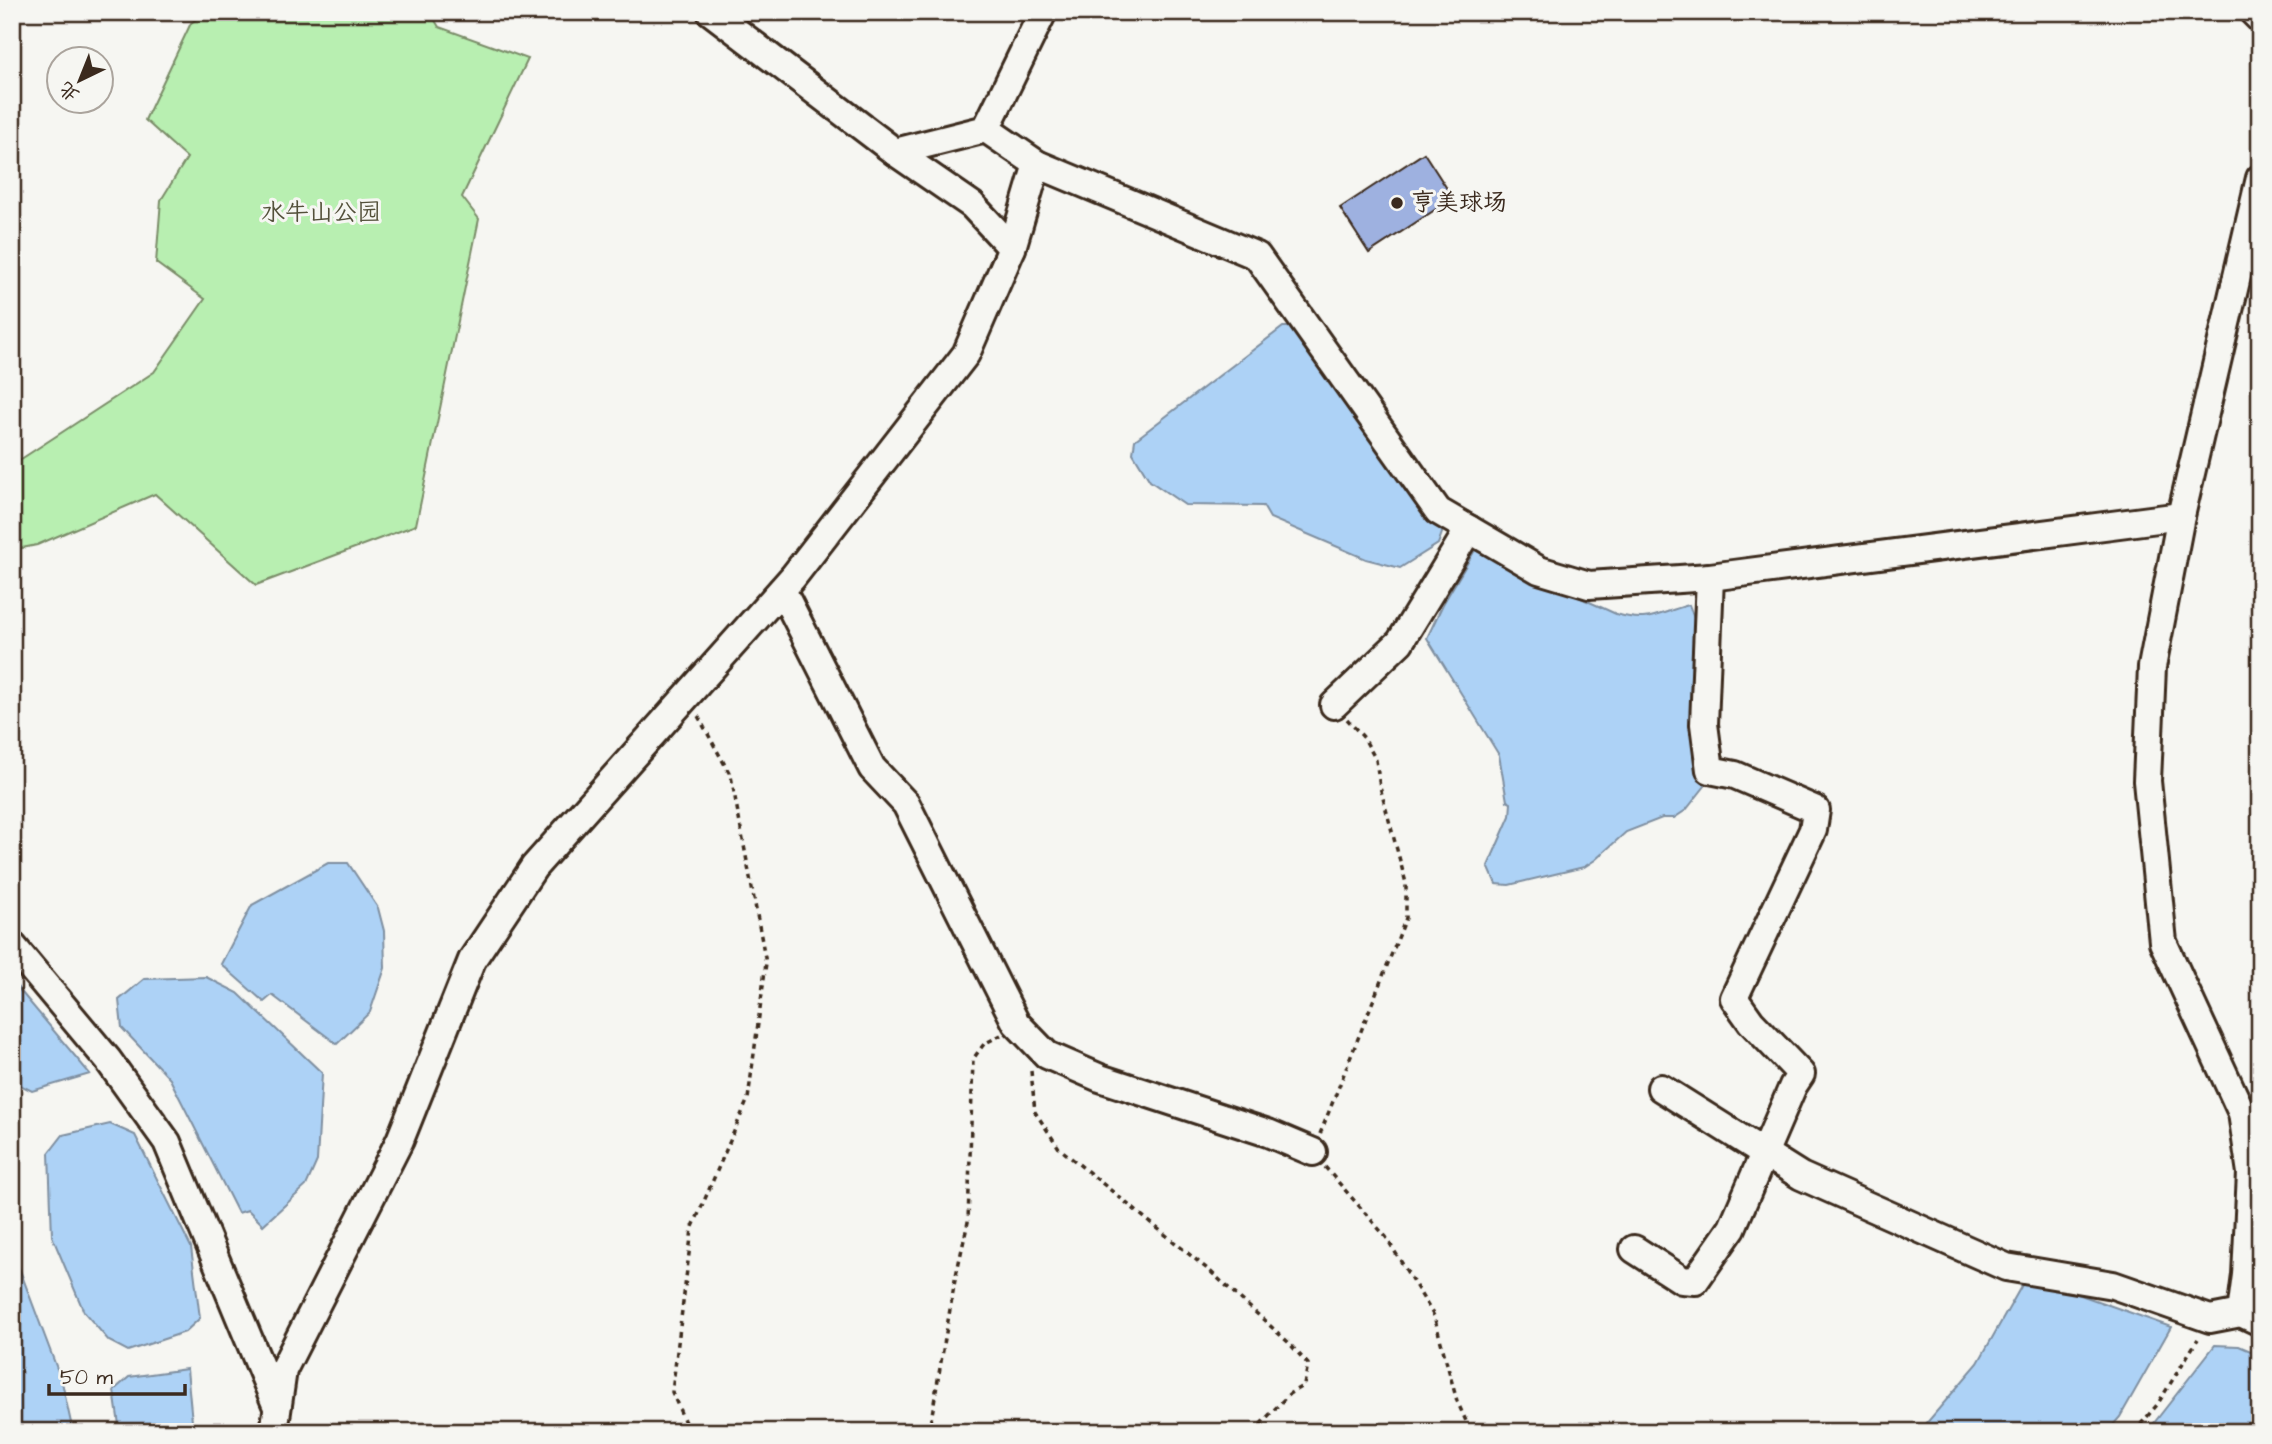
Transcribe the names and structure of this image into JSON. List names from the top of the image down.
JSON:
{
  "parks": ["水牛山公园"],
  "places": ["亨美球场"],
  "scale_bar": "50 m",
  "north": "bottom left"
}
